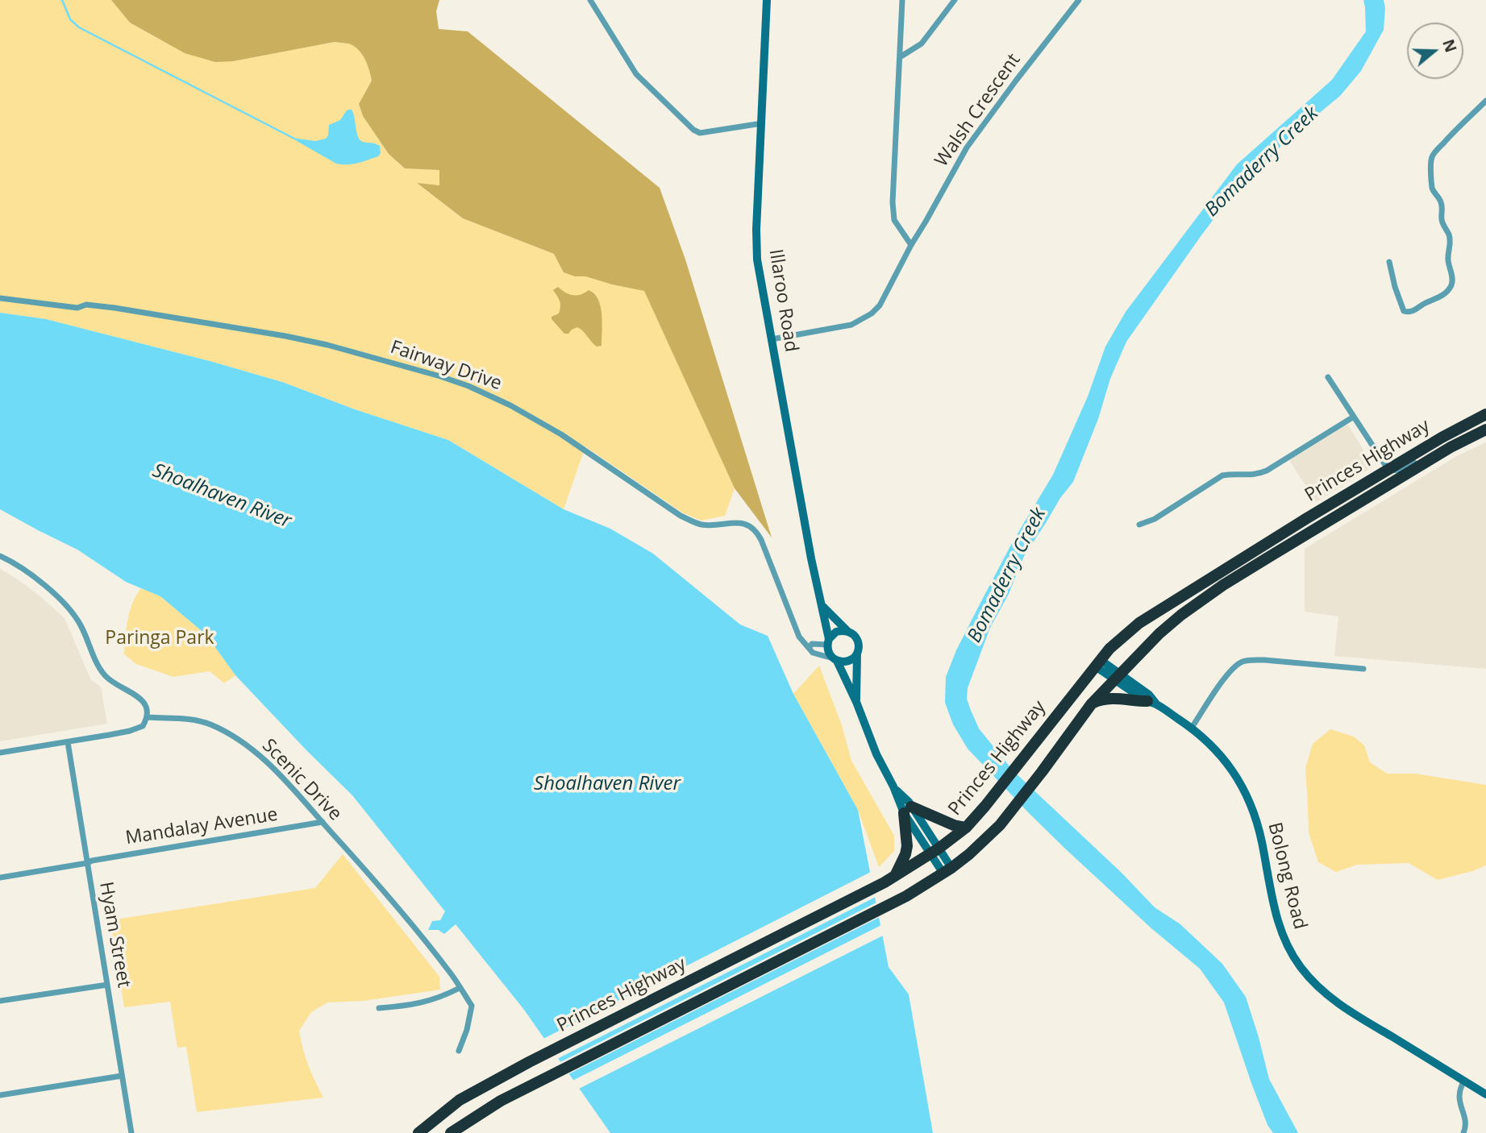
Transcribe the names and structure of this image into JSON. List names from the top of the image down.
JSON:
{
  "streets": {
    "highway": ["Princes Highway"],
    "main road": ["Illaroo Road", "Bolong Road"],
    "street": [
      "Walsh Crescent",
      "Fairway Drive",
      "Scenic Drive",
      "Mandalay Avenue",
      "Hyam Street"
    ]
  },
  "crossings": [
    ["Walsh Crescent", "Illaroo Road"],
    ["Illaroo Road", "Princes Highway"],
    ["Princes Highway", "Bolong Road"],
    ["Scenic Drive", "Mandalay Avenue"],
    ["Mandalay Avenue", "Hyam Street"]
  ],
  "water": ["Bomaderry Creek", "Shoalhaven River"],
  "parks": ["Paringa Park"],
  "north": "right"
}
